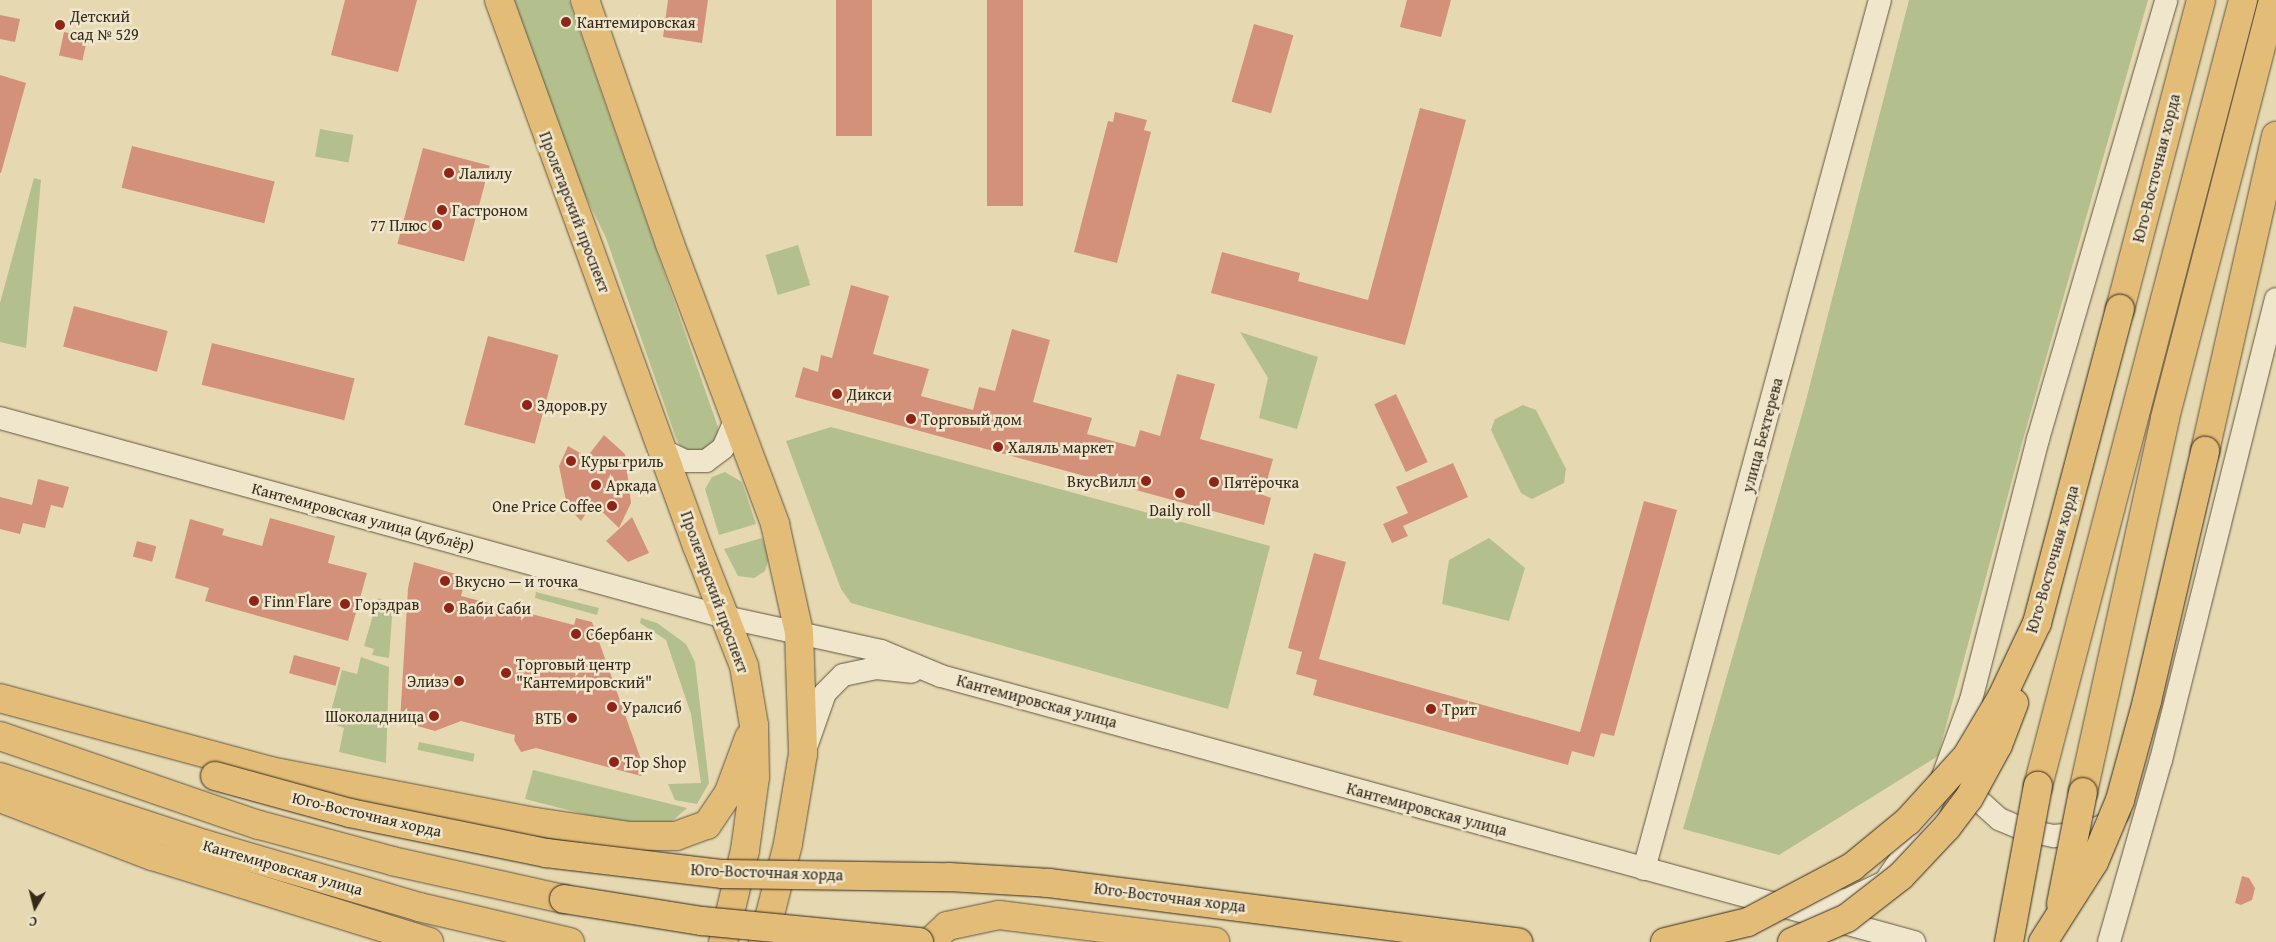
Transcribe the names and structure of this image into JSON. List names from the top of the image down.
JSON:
{
  "streets": {
    "main road": ["Юго-Восточная хорда", "Пролетарский проспект", "Кантемировская улица"],
    "street": ["улица Бехтерева", "Кантемировская улица (дублёр)"]
  },
  "crossings": [
    ["Пролетарский проспект", "Кантемировская улица (дублёр)"],
    ["Пролетарский проспект", "Кантемировская улица"],
    ["улица Бехтерева", "Кантемировская улица"],
    ["Кантемировская улица (дублёр)", "Кантемировская улица"]
  ],
  "places": [
    "Кантемировская",
    "Детский сад № 529",
    "Лалилу",
    "Гастроном",
    "77 Плюс",
    "Дикси",
    "Здоров.ру",
    "Торговый дом",
    "Халяль маркет",
    "Куры гриль",
    "ВкусВилл",
    "Пятёрочка",
    "Аркада",
    "Daily roll",
    "One Price Coffee",
    "Вкусно — и точка",
    "Finn Flare",
    "Горздрав",
    "Ваби Саби",
    "Сбербанк",
    "Торговый центр \"Кантемировский\"",
    "Элизэ",
    "Уралсиб",
    "Трит",
    "Шоколадница",
    "ВТБ",
    "Top Shop"
  ],
  "north": "bottom"
}
